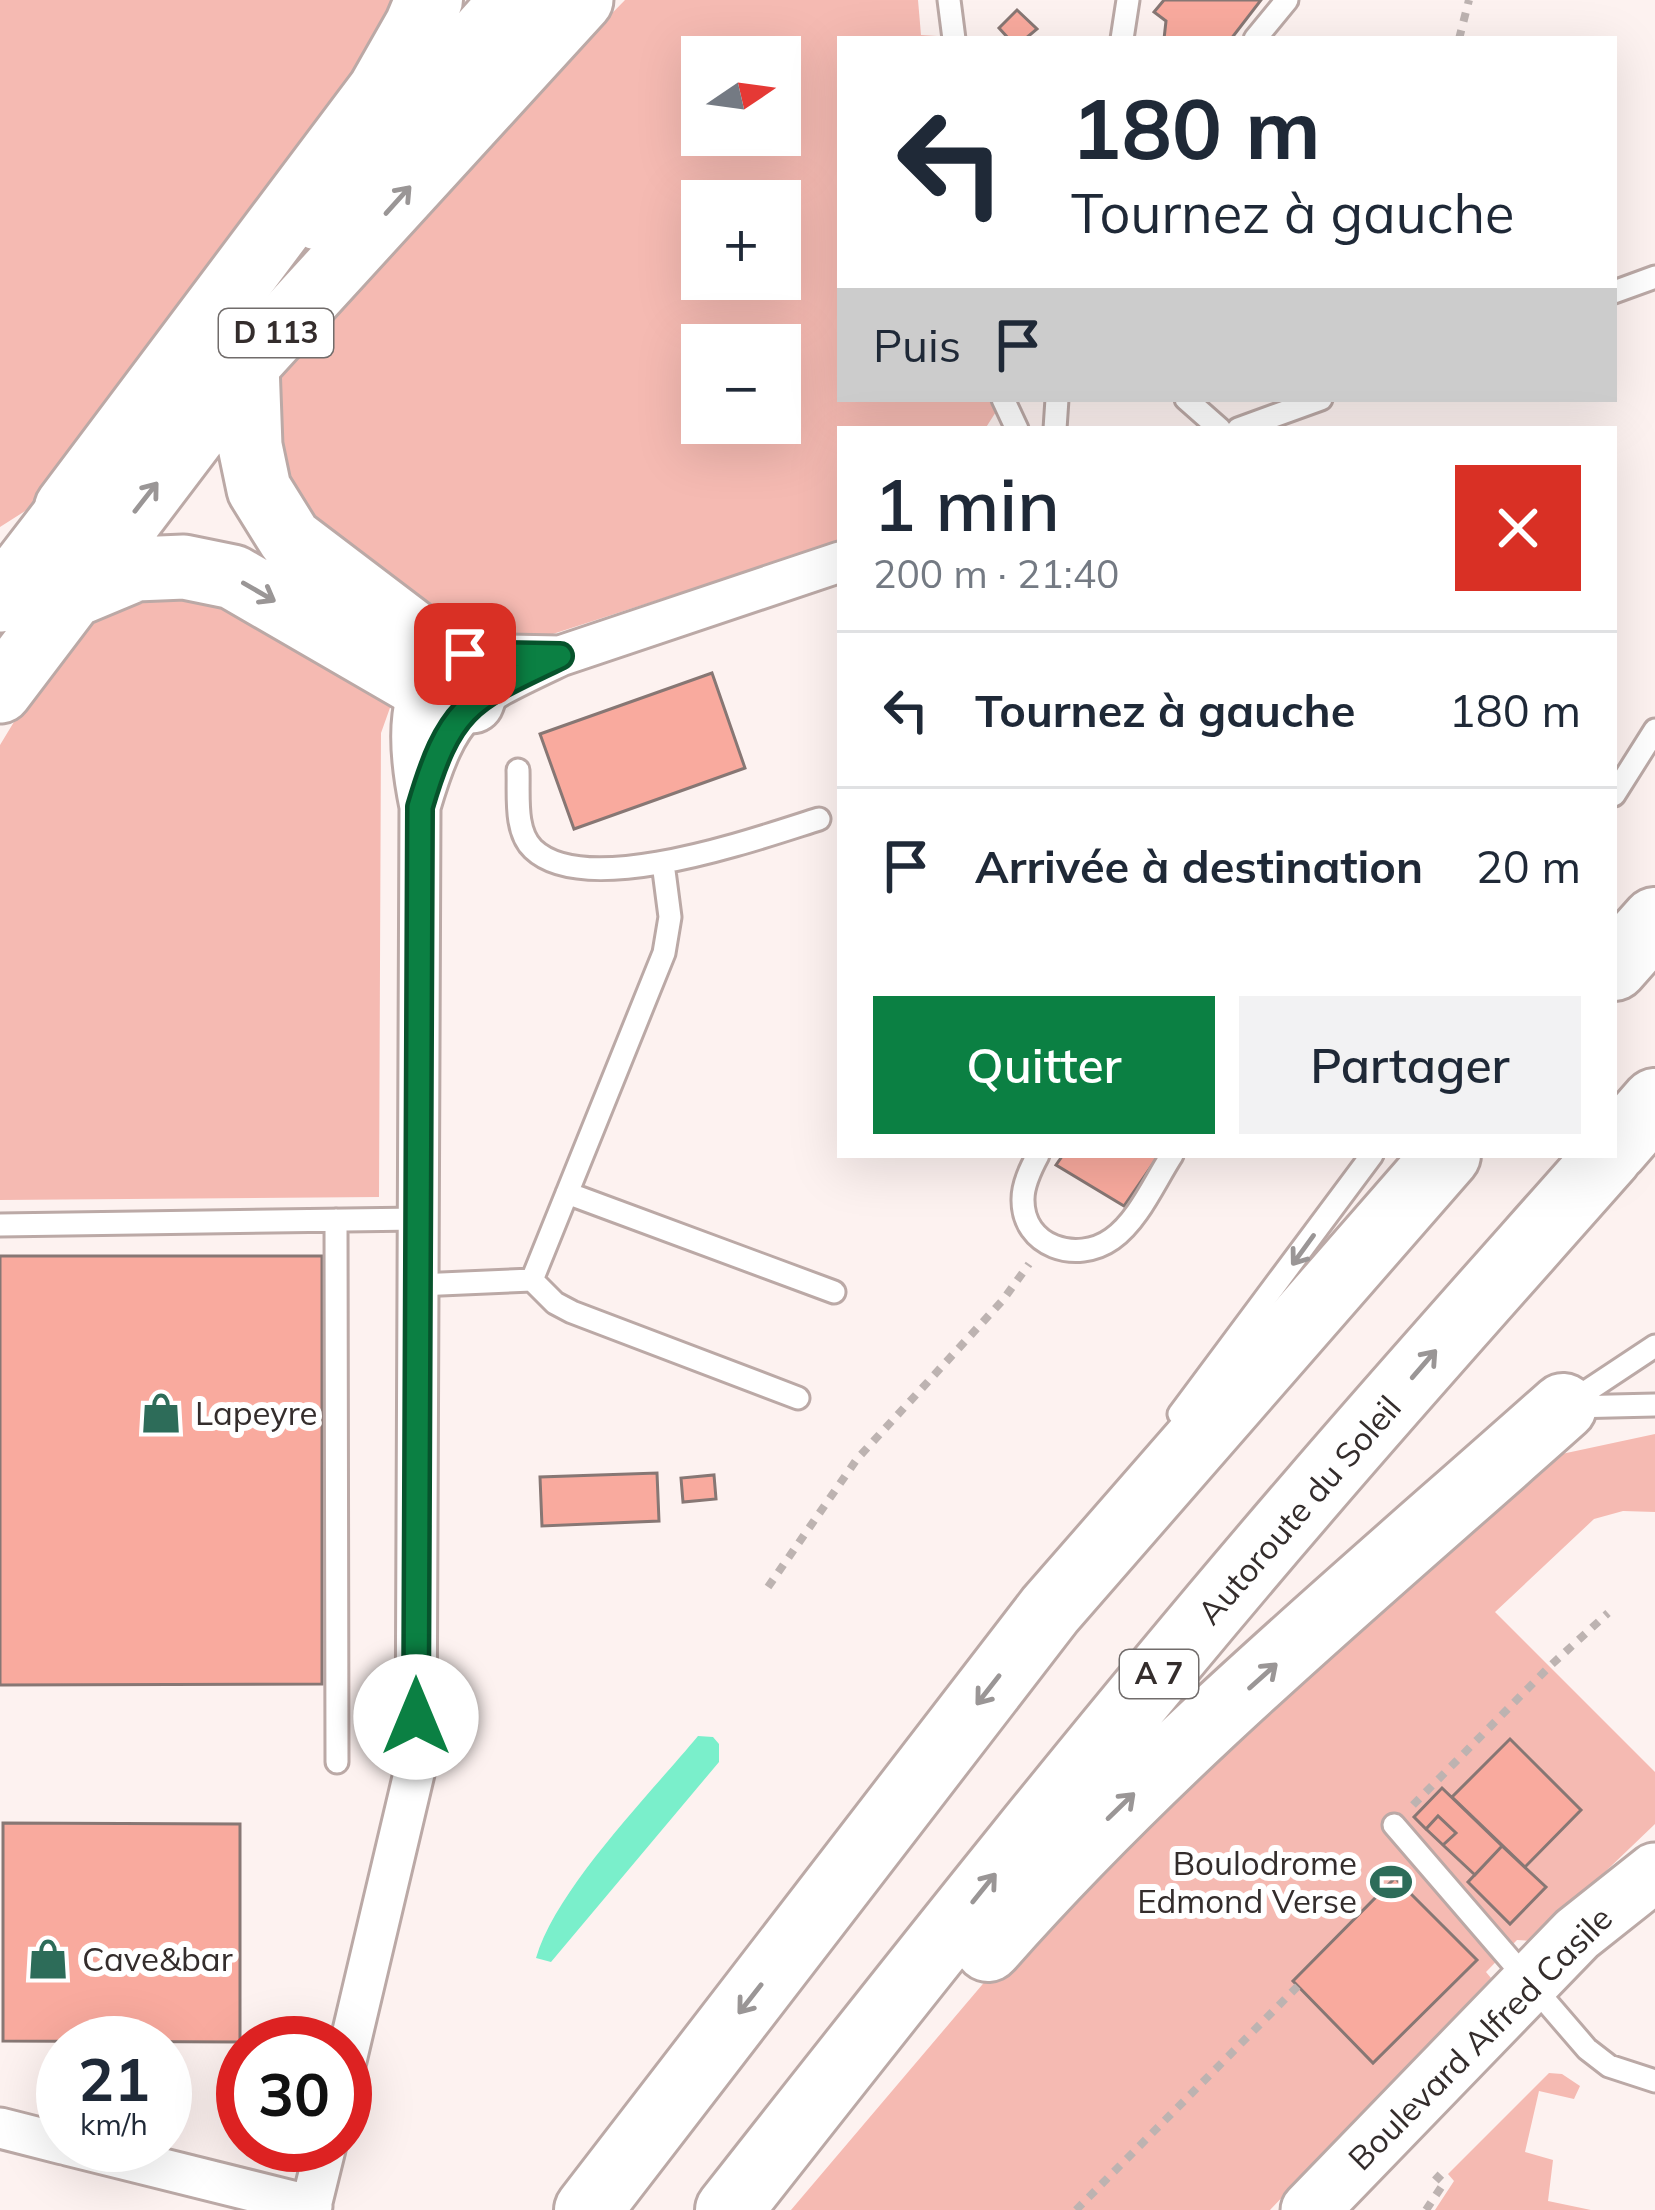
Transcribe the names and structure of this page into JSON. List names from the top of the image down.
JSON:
{
  "streets": {
    "highway": ["Autoroute du Soleil", "A 7"],
    "main road": ["D 113"],
    "street": ["Boulevard Alfred Casile"]
  },
  "places": {
    "shop": ["Lapeyre", "Cave&bar"],
    "sports": ["Boulodrome Edmond Verse"]
  },
  "north": "right",
  "page": {
    "map_buttons": ["+", "−"],
    "turn": ["180 m", "Tournez à gauche"],
    "then": "Puis",
    "heading": ["1 min", "200 m · 21:40"],
    "list": [
      {
        "name": "Tournez à gauche",
        "value": "180 m"
      },
      {
        "name": "Arrivée à destination",
        "value": "20 m"
      }
    ],
    "buttons": ["Quitter", "Partager"],
    "speed": "21 km/h",
    "limit": "30"
  }
}
